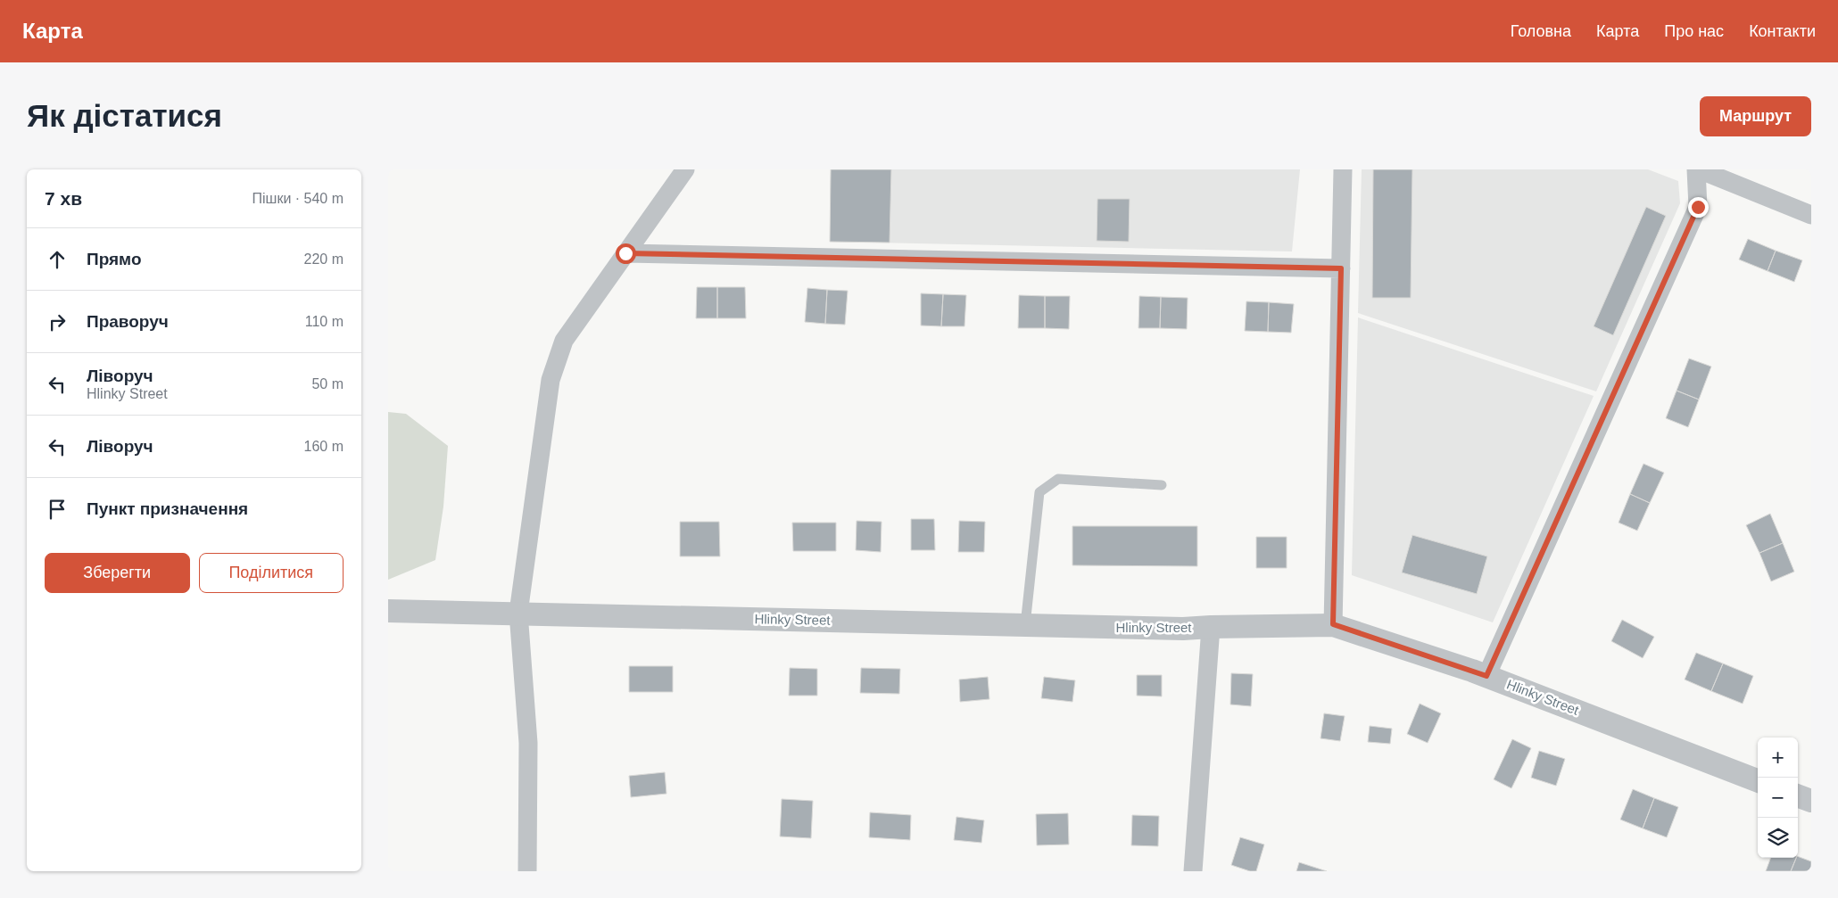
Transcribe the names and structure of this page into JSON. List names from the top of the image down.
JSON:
{
  "streets": {
    "street": ["Hlinky Street"]
  },
  "page": {
    "header": "Карта",
    "nav": [
      "Головна",
      "Карта",
      "Про нас",
      "Контакти"
    ],
    "buttons": [
      "Маршрут",
      ["Зберегти", "Поділитися"]
    ],
    "title": "Як дістатися",
    "heading": ["7 хв", "Пішки · 540 m"],
    "list": [
      ["Прямо", "220 m"],
      ["Праворуч", "110 m"],
      ["Ліворуч", "Hlinky Street", "50 m"],
      ["Ліворуч", "160 m"],
      "Пункт призначення"
    ],
    "map_buttons": ["+", "−"]
  }
}
